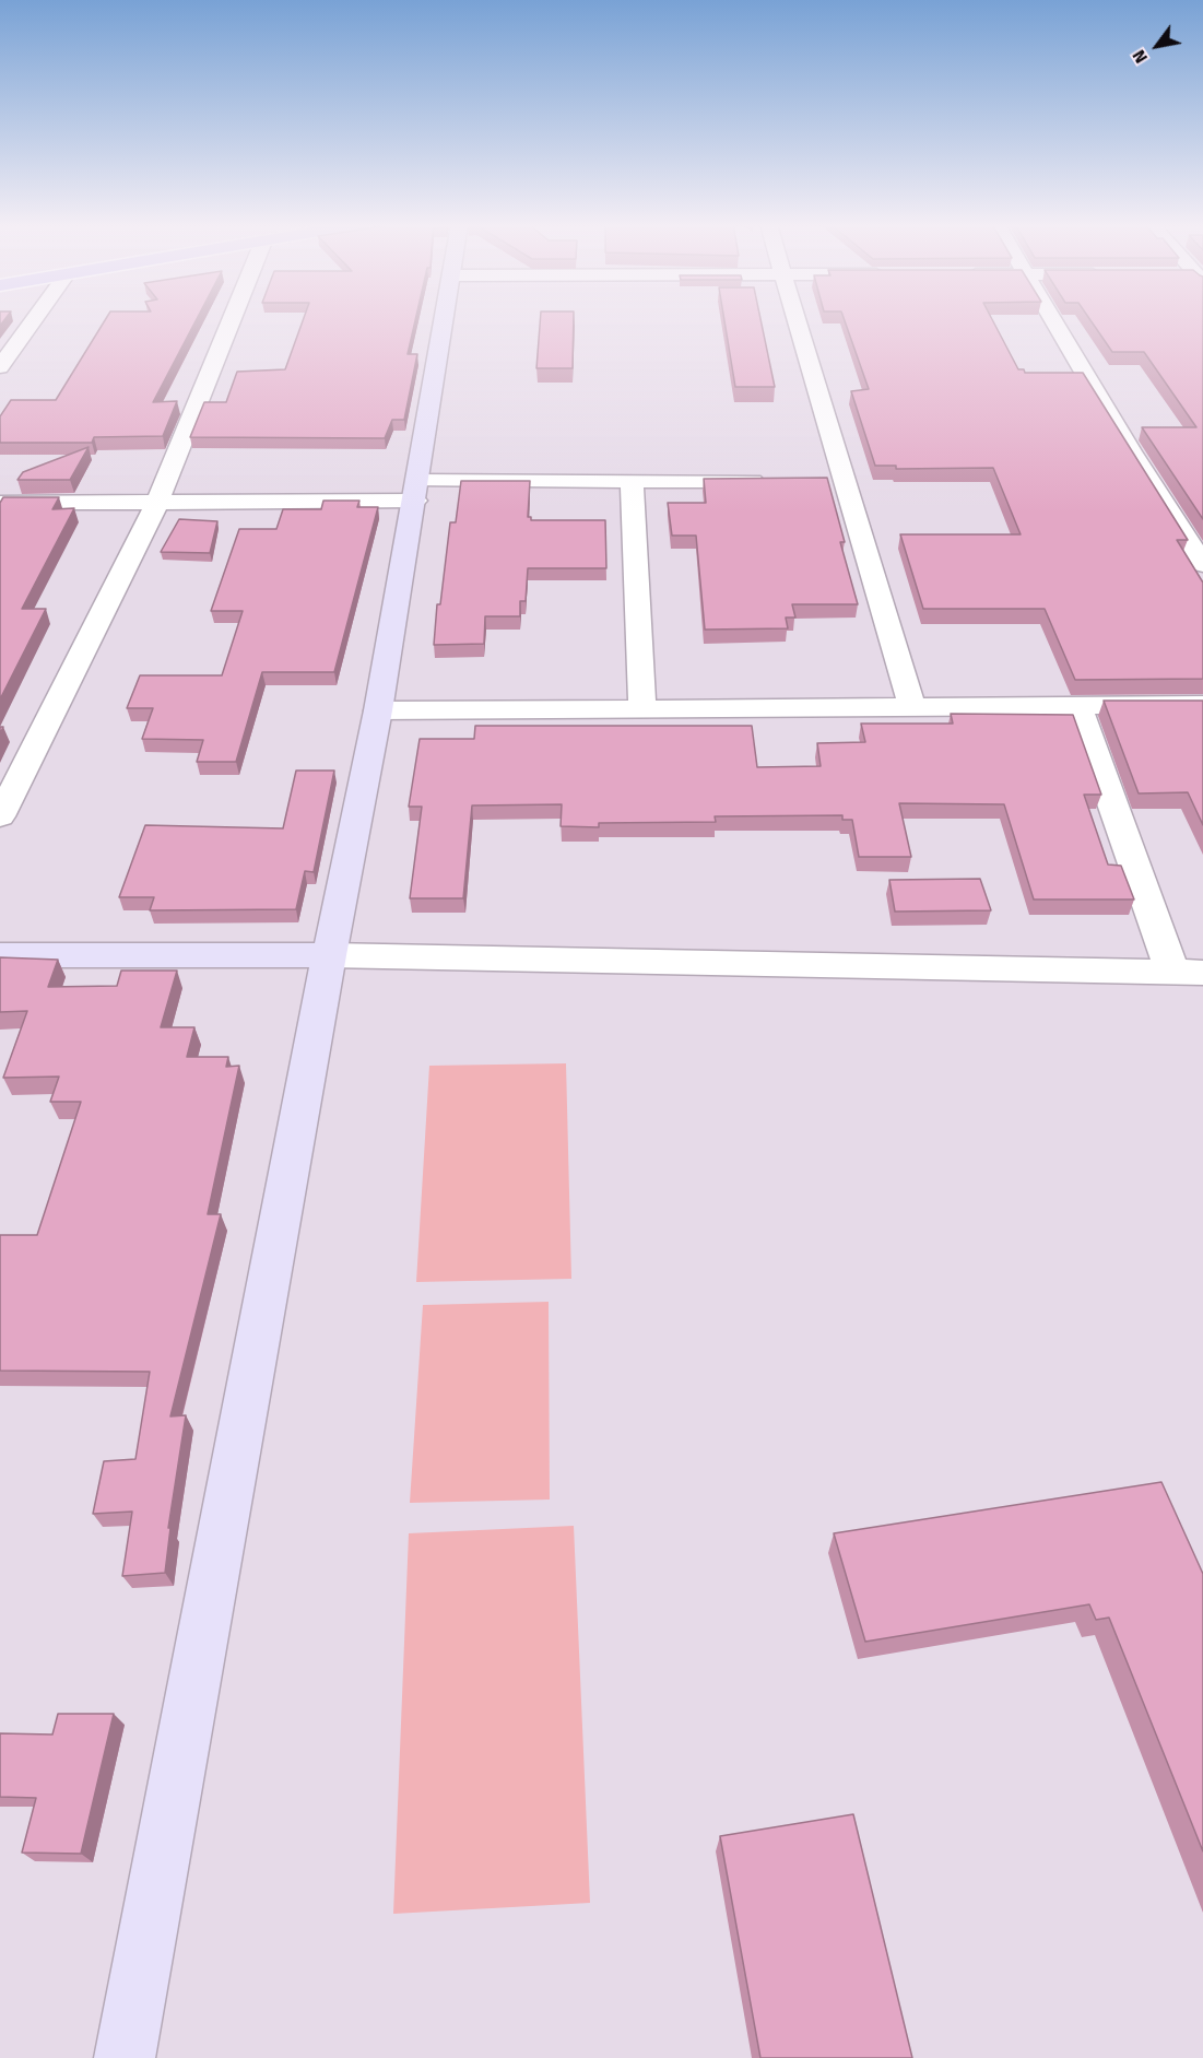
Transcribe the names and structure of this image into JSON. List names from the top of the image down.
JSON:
{
  "north": "bottom left"
}
